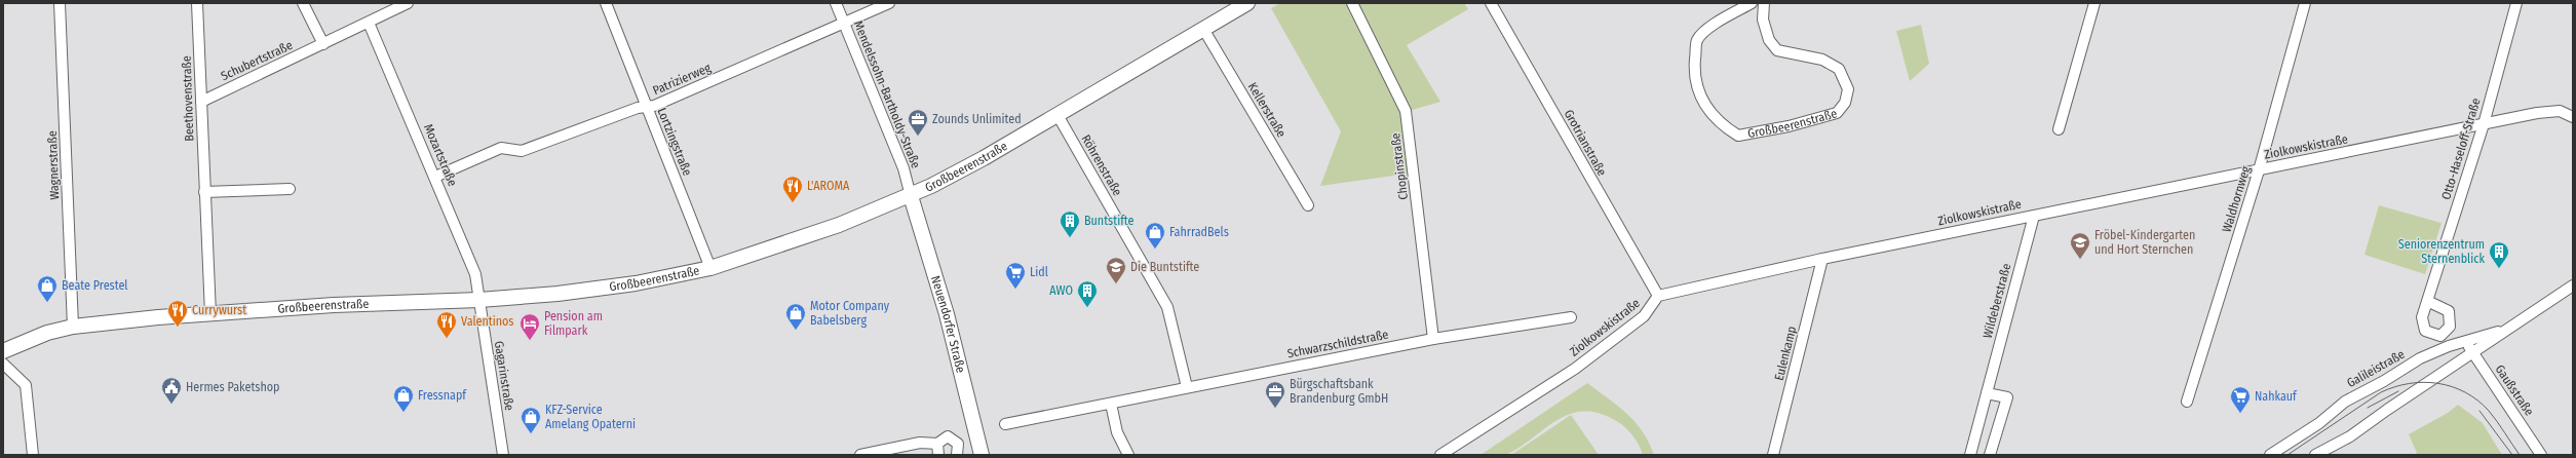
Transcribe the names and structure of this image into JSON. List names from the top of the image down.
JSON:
{
  "streets": {
    "street": [
      "Schubertstraße",
      "Patrizierweg",
      "Mendelssohn-Bartholdy-Straße",
      "Beethovenstraße",
      "Kellerstraße",
      "Großbeerenstraße",
      "Lortzingstraße",
      "Grotrianstraße",
      "Ziolkowskistraße",
      "Otto-Haseloff-Straße",
      "Mozartstraße",
      "Wagnerstraße",
      "Röhrenstraße",
      "Chopinstraße",
      "Waldhornweg",
      "Wildeberstraße",
      "Neuendorfer Straße",
      "Schwarzschildstraße",
      "Eulenkamp",
      "Galileistraße",
      "Gagarinstraße",
      "Gaußstraße"
    ]
  },
  "crossings": [
    ["Schubertstraße", "Beethovenstraße"],
    ["Schubertstraße", "Mozartstraße"],
    ["Patrizierweg", "Mendelssohn-Bartholdy-Straße"],
    ["Patrizierweg", "Lortzingstraße"],
    ["Patrizierweg", "Mozartstraße"],
    ["Mendelssohn-Bartholdy-Straße", "Großbeerenstraße"],
    ["Mendelssohn-Bartholdy-Straße", "Neuendorfer Straße"],
    ["Beethovenstraße", "Großbeerenstraße"],
    ["Kellerstraße", "Großbeerenstraße"],
    ["Großbeerenstraße", "Lortzingstraße"],
    ["Großbeerenstraße", "Mozartstraße"],
    ["Großbeerenstraße", "Wagnerstraße"],
    ["Großbeerenstraße", "Röhrenstraße"],
    ["Großbeerenstraße", "Neuendorfer Straße"],
    ["Großbeerenstraße", "Gagarinstraße"],
    ["Grotrianstraße", "Ziolkowskistraße"],
    ["Ziolkowskistraße", "Otto-Haseloff-Straße"],
    ["Ziolkowskistraße", "Waldhornweg"],
    ["Ziolkowskistraße", "Wildeberstraße"],
    ["Ziolkowskistraße", "Eulenkamp"],
    ["Mozartstraße", "Gagarinstraße"],
    ["Röhrenstraße", "Schwarzschildstraße"],
    ["Chopinstraße", "Schwarzschildstraße"],
    ["Galileistraße", "Gaußstraße"]
  ],
  "places": {
    "office": ["Zounds Unlimited", "Bürgschaftsbank Brandenburg GmbH"],
    "restaurant": ["L'AROMA", "Currywurst", "Valentinos"],
    "building": ["Buntstifte", "Seniorenzentrum Sternenblick", "AWO"],
    "shop": [
      "FahrradBels",
      "Beate Prestel",
      "Motor Company Babelsberg",
      "Fressnapf",
      "KFZ-Service Amelang Opaterni"
    ],
    "school or university": ["Fröbel-Kindergarten und Hort Sternchen", "Die Buntstifte"],
    "supermarket": ["Lidl", "Nahkauf"],
    "hotel": ["Pension am Filmpark"],
    "public building": ["Hermes Paketshop"]
  }
}
